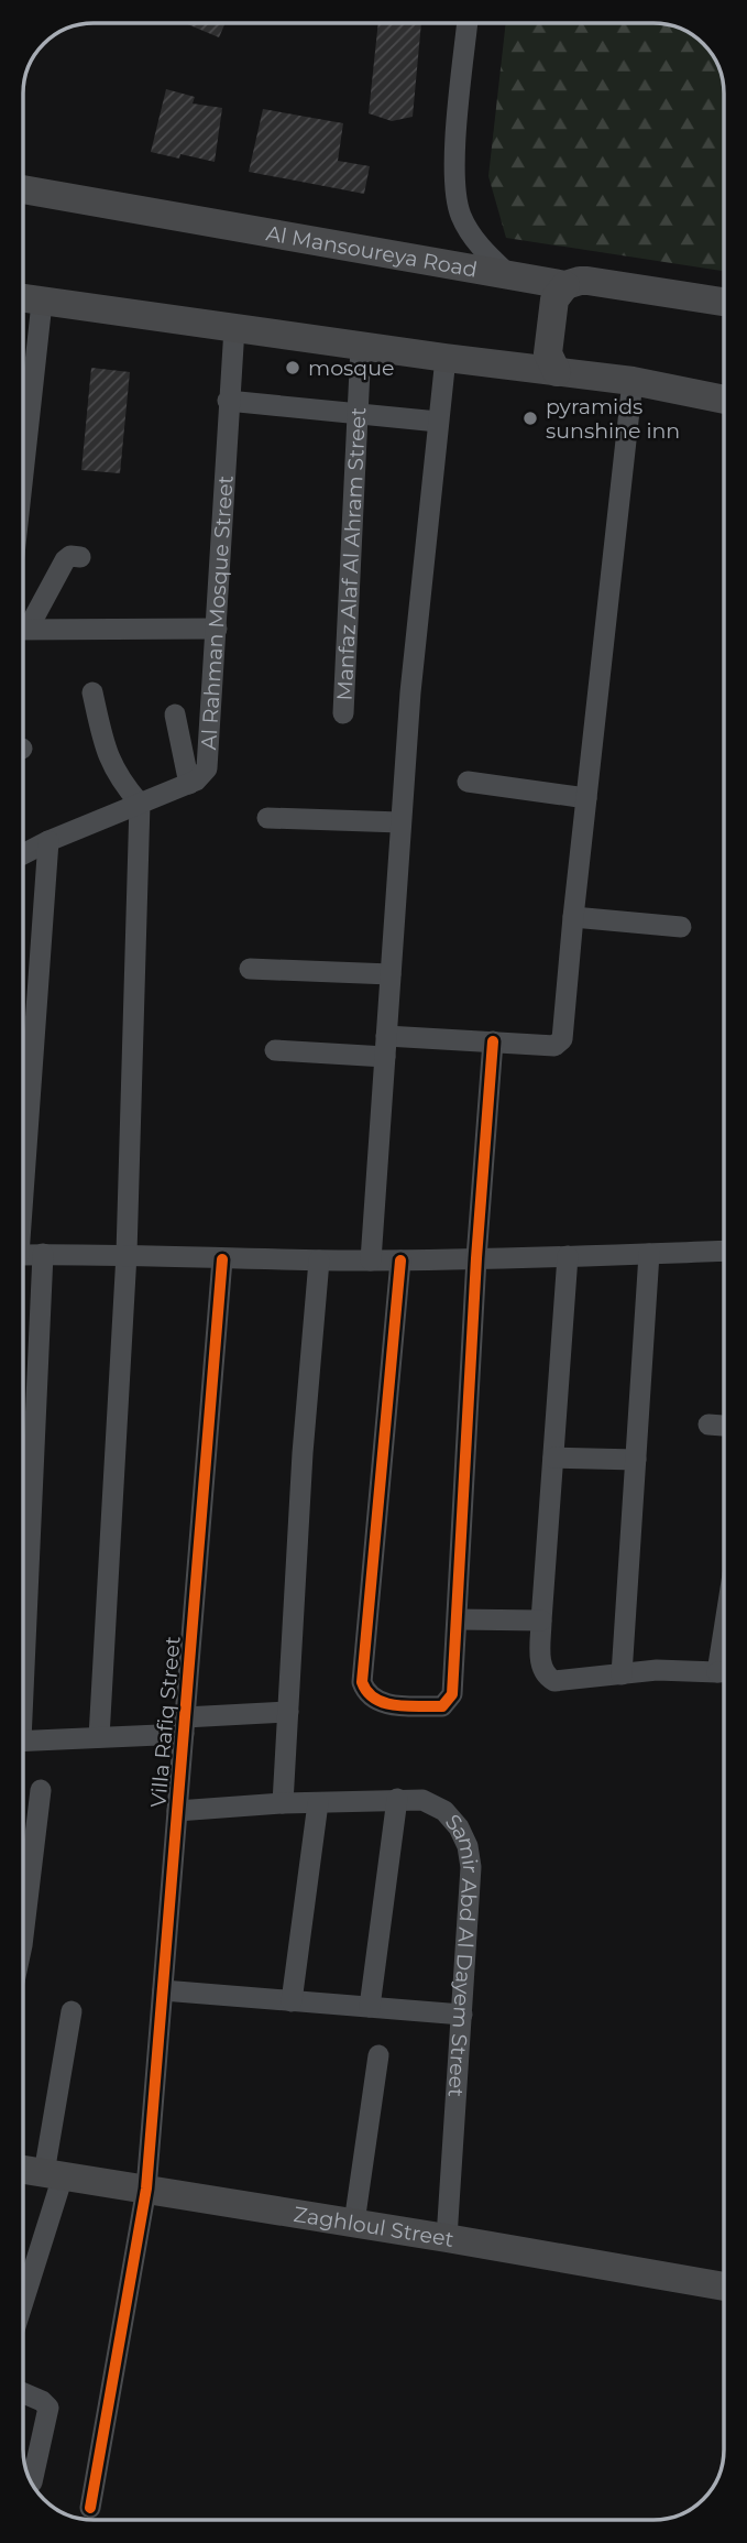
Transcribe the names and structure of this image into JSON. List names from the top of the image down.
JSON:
{
  "streets": {
    "main road": ["Al Mansoureya Road", "Zaghloul Street"],
    "street": [
      "Manfaz Alaf Al Ahram Street",
      "Al Rahman Mosque Street",
      "Villa Rafiq Street",
      "Samir Abd Al Dayem Street"
    ]
  },
  "crossings": [
    ["Villa Rafiq Street", "Samir Abd Al Dayem Street"],
    ["Villa Rafiq Street", "Zaghloul Street"],
    ["Samir Abd Al Dayem Street", "Zaghloul Street"]
  ],
  "places": ["mosque", "pyramids sunshine inn"]
}
